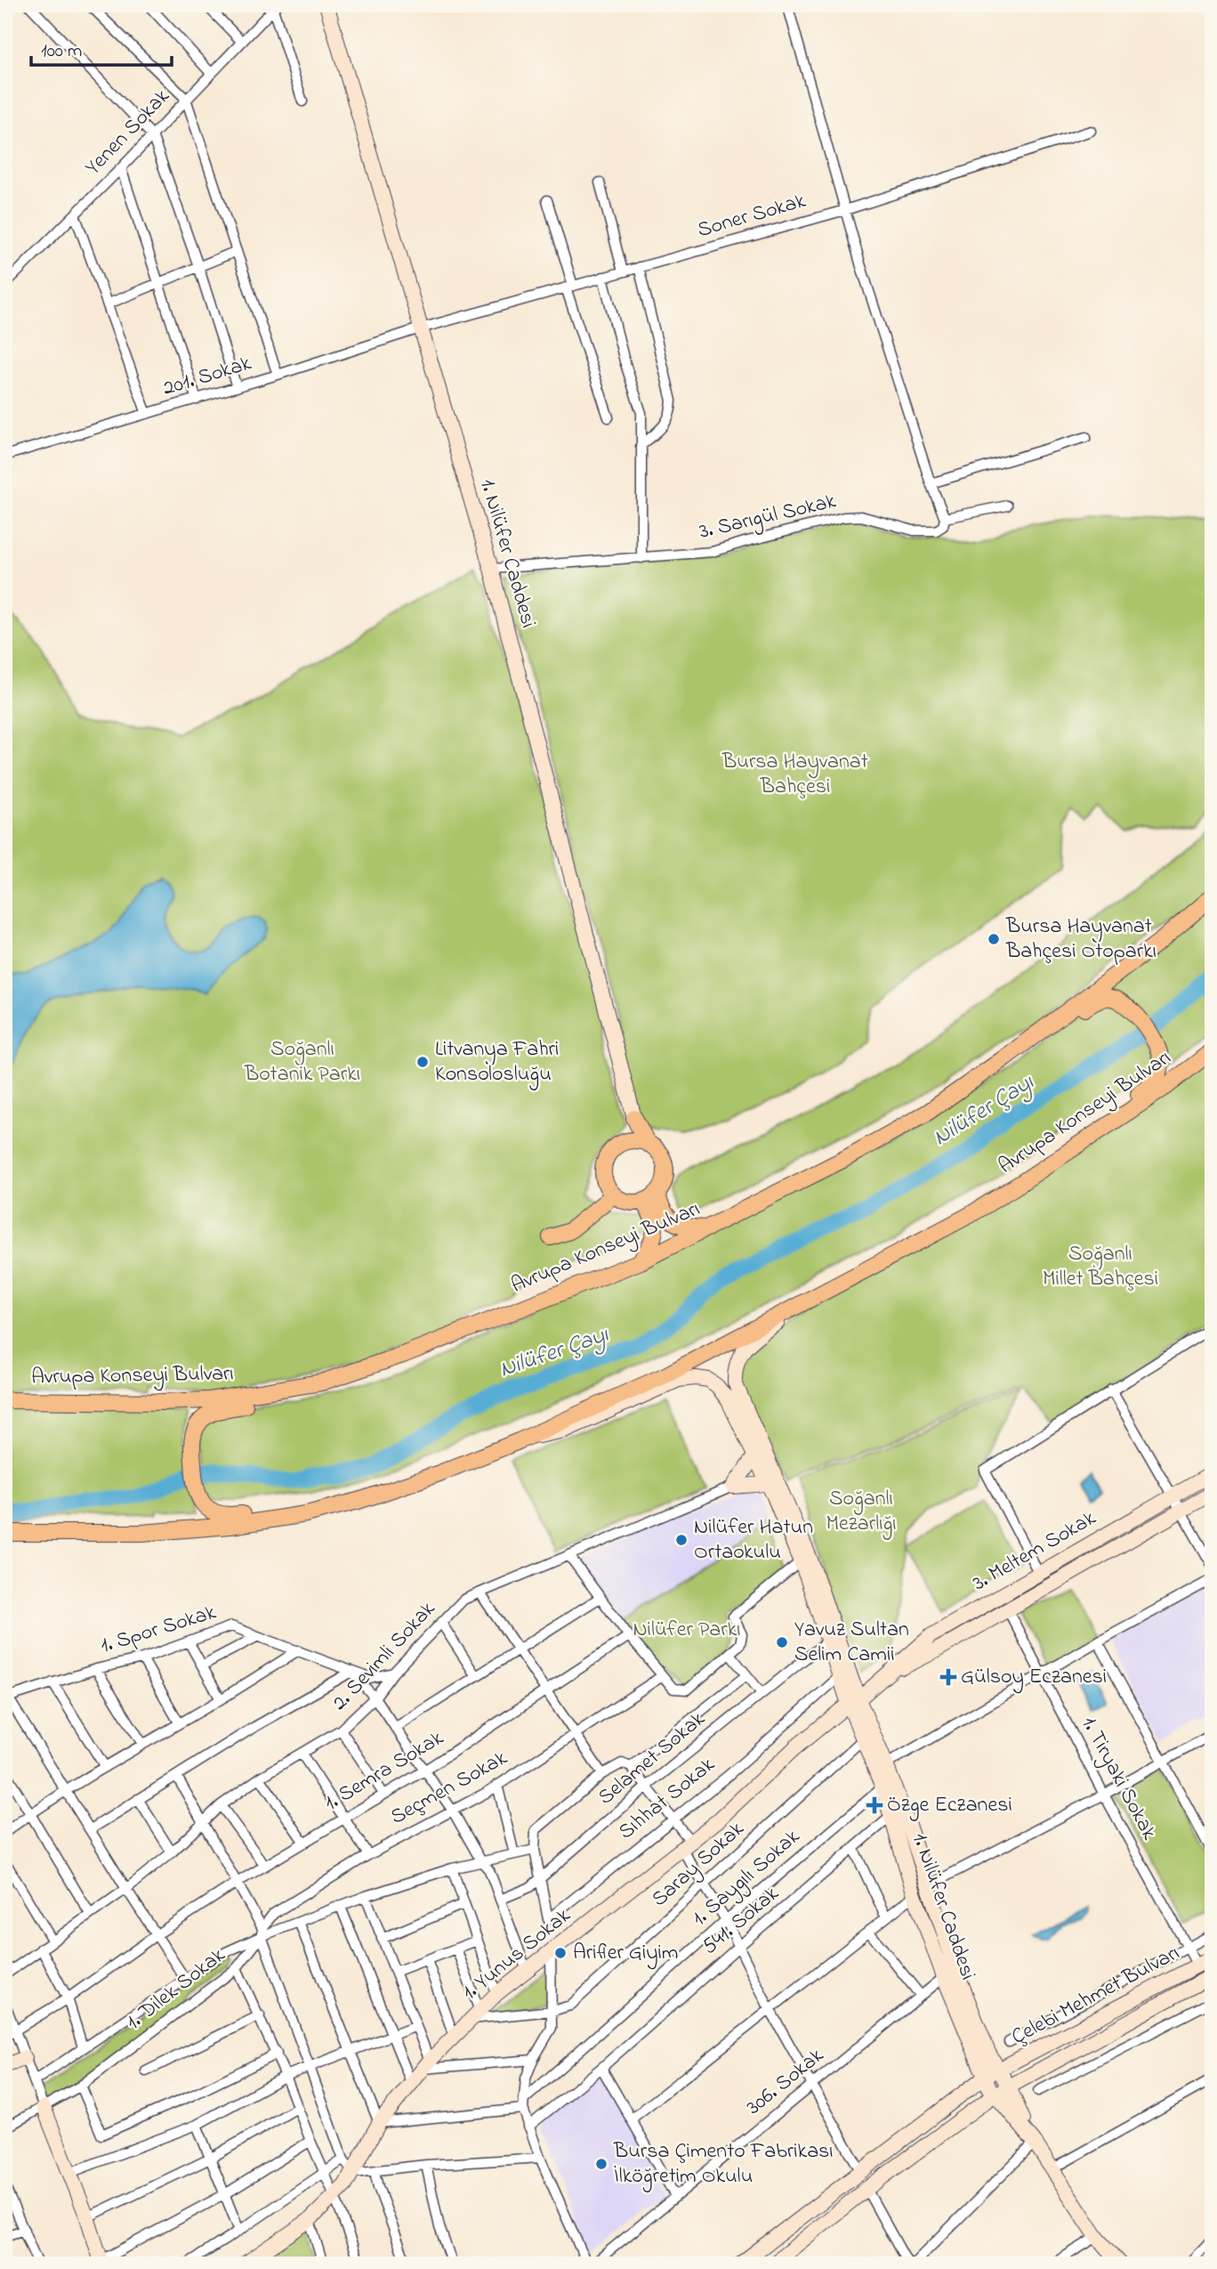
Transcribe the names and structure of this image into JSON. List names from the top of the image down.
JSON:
{
  "streets": {
    "main road": [
      "1. Nilüfer Caddesi",
      "Avrupa Konseyi Bulvarı",
      "3. Meltem Sokak",
      "1. Yunus Sokak",
      "Çelebi Mehmet Bulvarı"
    ],
    "street": [
      "Yenen Sokak",
      "Soner Sokak",
      "201. Sokak",
      "3. Sarıgül Sokak",
      "1. Spor Sokak",
      "2. Sevimli Sokak",
      "Selamet Sokak",
      "1. Semra Sokak",
      "1. Tiryaki Sokak",
      "Seçmen Sokak",
      "Sıhhat Sokak",
      "Saray Sokak",
      "1. Saygılı Sokak",
      "541. Sokak",
      "1. Dilek Sokak",
      "306. Sokak"
    ]
  },
  "crossings": [
    ["Soner Sokak", "201. Sokak"],
    ["Soner Sokak", "1. Nilüfer Caddesi"],
    ["201. Sokak", "1. Nilüfer Caddesi"],
    ["3. Sarıgül Sokak", "1. Nilüfer Caddesi"],
    ["1. Nilüfer Caddesi", "Avrupa Konseyi Bulvarı"],
    ["1. Nilüfer Caddesi", "3. Meltem Sokak"],
    ["1. Nilüfer Caddesi", "Selamet Sokak"],
    ["1. Nilüfer Caddesi", "Sıhhat Sokak"],
    ["1. Nilüfer Caddesi", "Saray Sokak"],
    ["1. Nilüfer Caddesi", "1. Saygılı Sokak"],
    ["1. Nilüfer Caddesi", "541. Sokak"],
    ["1. Nilüfer Caddesi", "1. Yunus Sokak"],
    ["1. Nilüfer Caddesi", "Çelebi Mehmet Bulvarı"],
    ["1. Nilüfer Caddesi", "306. Sokak"],
    ["3. Meltem Sokak", "1. Tiryaki Sokak"],
    ["3. Meltem Sokak", "1. Yunus Sokak"],
    ["1. Spor Sokak", "2. Sevimli Sokak"],
    ["Selamet Sokak", "Sıhhat Sokak"],
    ["1. Tiryaki Sokak", "Çelebi Mehmet Bulvarı"],
    ["Seçmen Sokak", "1. Dilek Sokak"]
  ],
  "water": ["Nilüfer Çayı"],
  "parks": [
    "Bursa Hayvanat Bahçesi",
    "Soğanlı Botanik Parkı",
    "Soğanlı Millet Bahçesi",
    "Soğanlı Mezarlığı",
    "Nilüfer Parkı"
  ],
  "places": {
    "other": [
      "Bursa Hayvanat Bahçesi Otoparkı",
      "Litvanya Fahri Konsolosluğu",
      "Nilüfer Hatun Ortaokulu",
      "Yavuz Sultan Selim Camii",
      "Arifler Giyim",
      "Bursa Çimento Fabrikası İlköğretim Okulu"
    ],
    "health": ["Gülsoy Eczanesi", "Özge Eczanesi"]
  },
  "scale_bar": "100 m"
}
